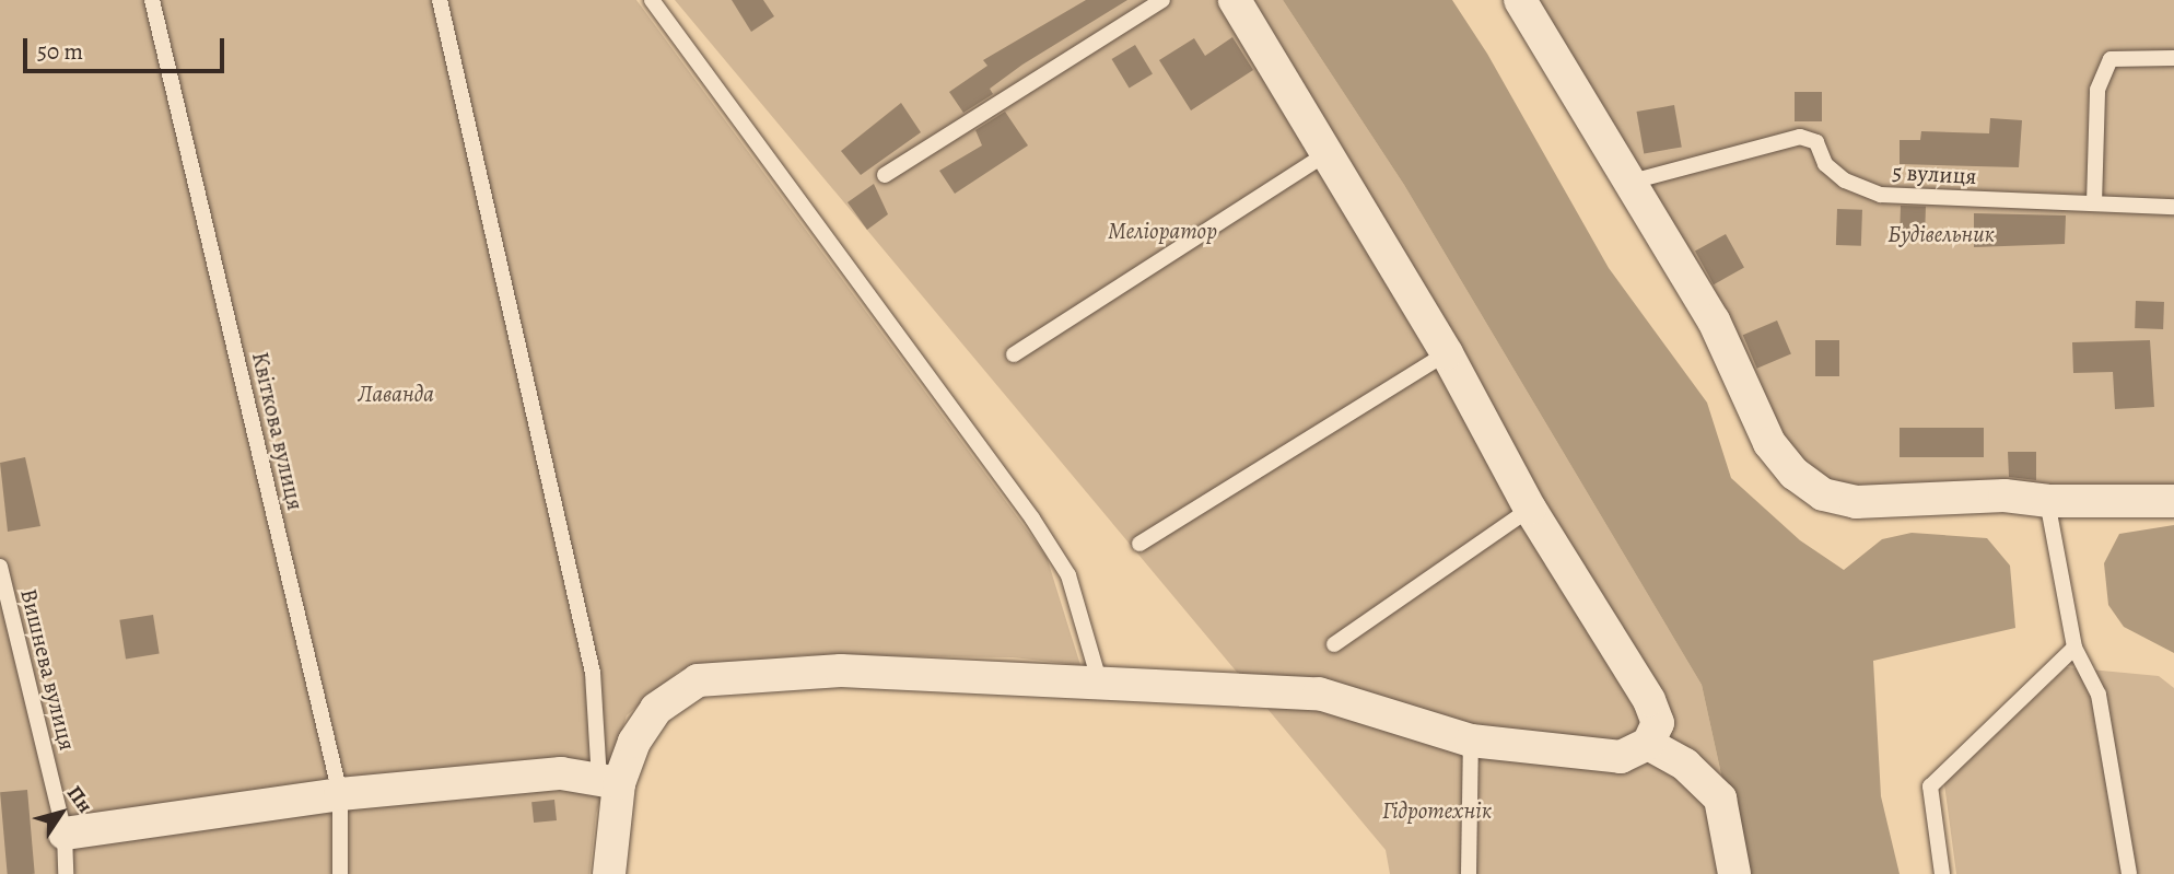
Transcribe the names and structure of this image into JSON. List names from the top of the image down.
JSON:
{
  "streets": {
    "lane": ["5 вулиця", "Квіткова вулиця", "Вишнева вулиця"]
  },
  "parks": [
    "Меліоратор",
    "Будівельник",
    "Лаванда",
    "Гідротехнік"
  ],
  "scale_bar": "50 m",
  "north": "top right"
}
